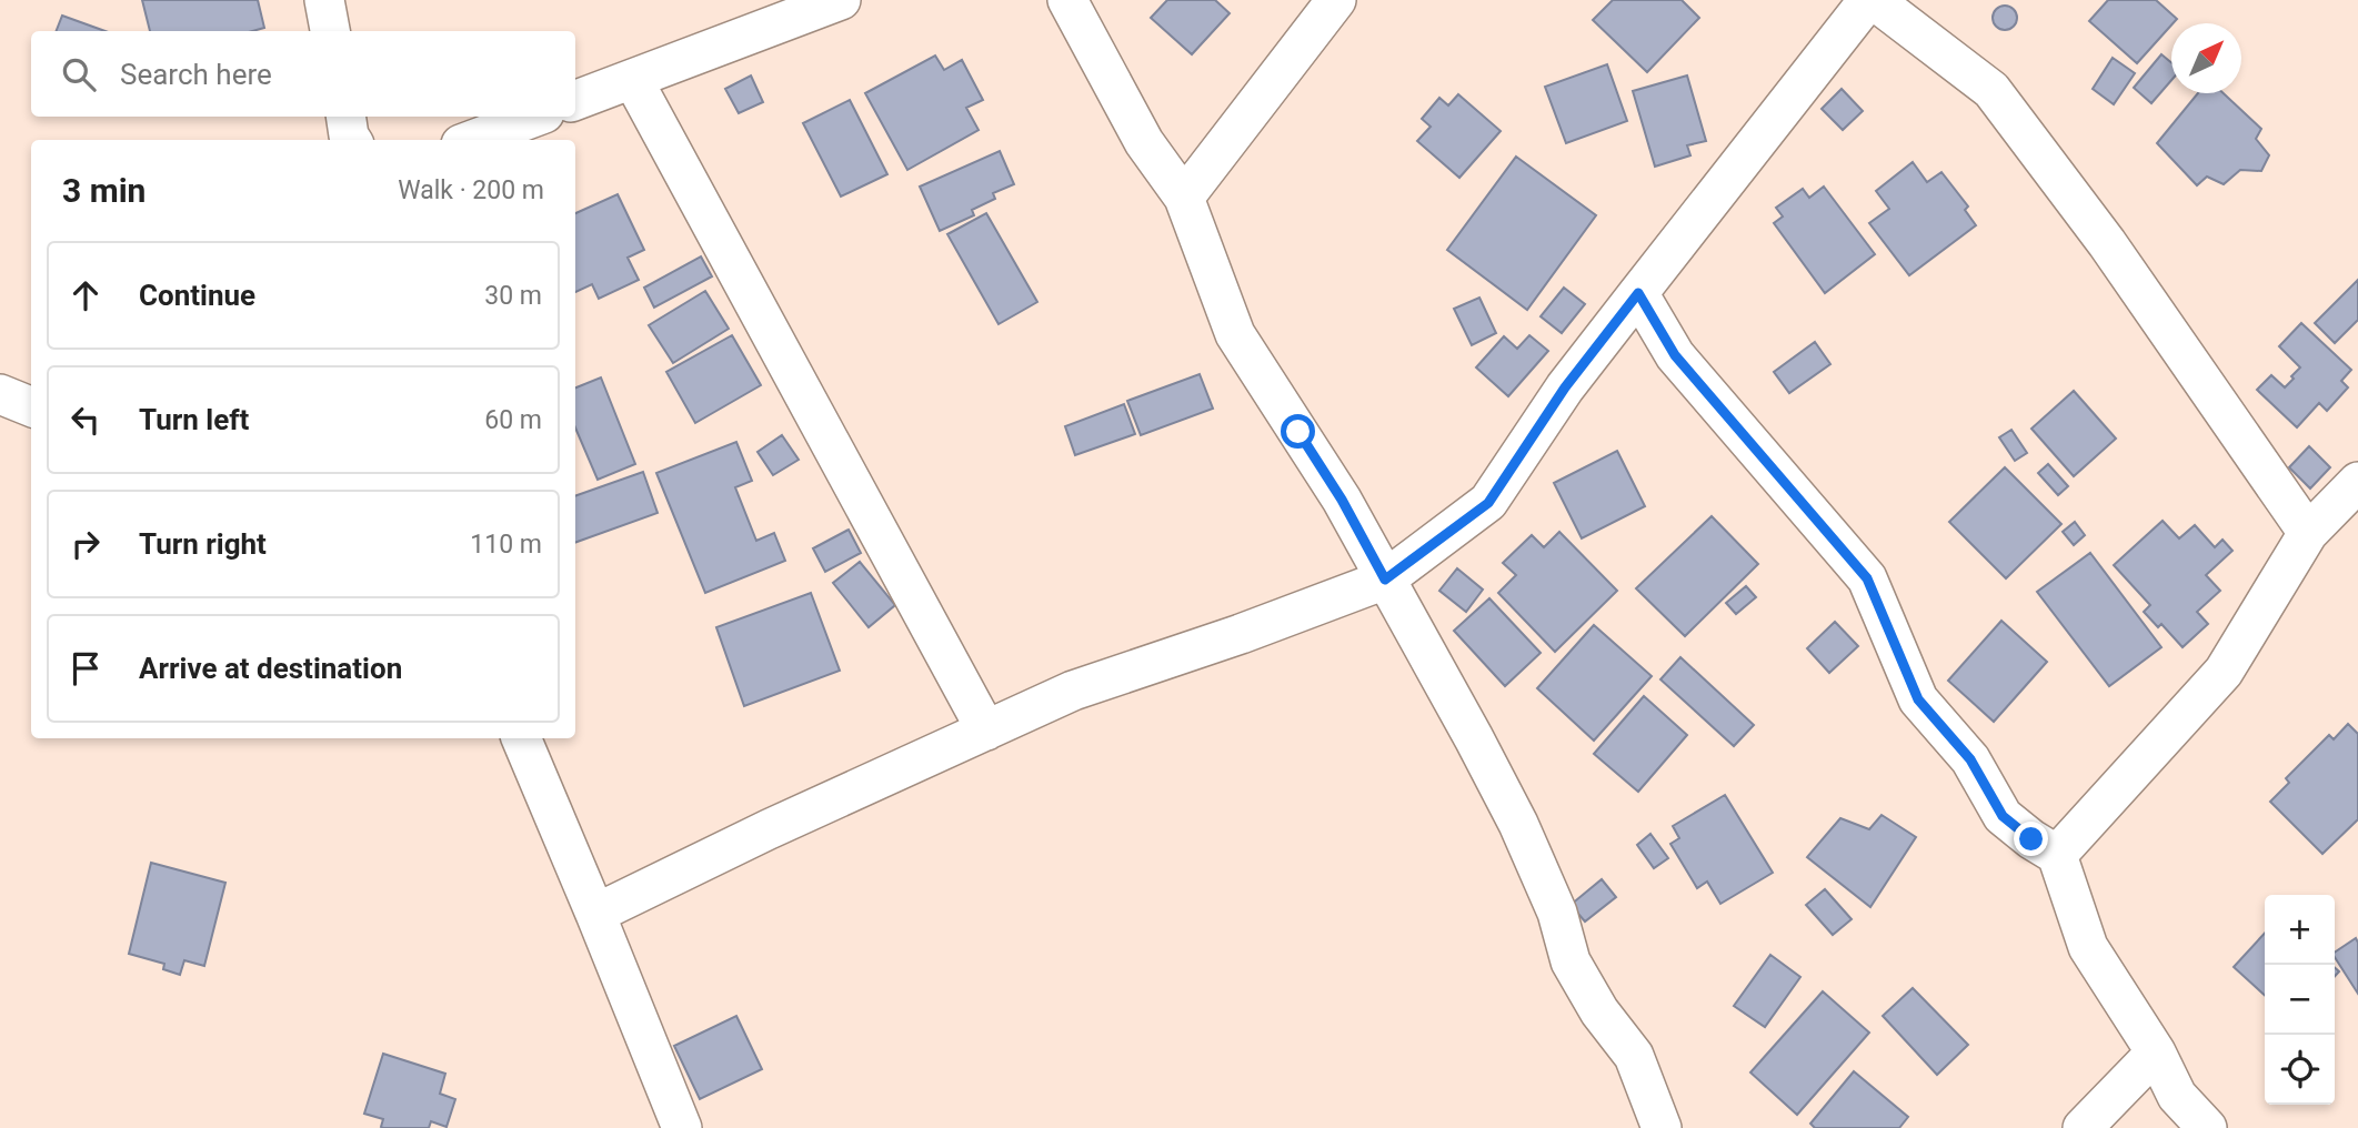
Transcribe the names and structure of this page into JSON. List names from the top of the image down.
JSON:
{
  "north": "top right",
  "page": {
    "search": "Search here",
    "heading": ["3 min", "Walk · 200 m"],
    "list": [
      ["Continue", "30 m"],
      ["Turn left", "60 m"],
      ["Turn right", "110 m"],
      "Arrive at destination"
    ],
    "map_buttons": ["+", "−"]
  }
}
